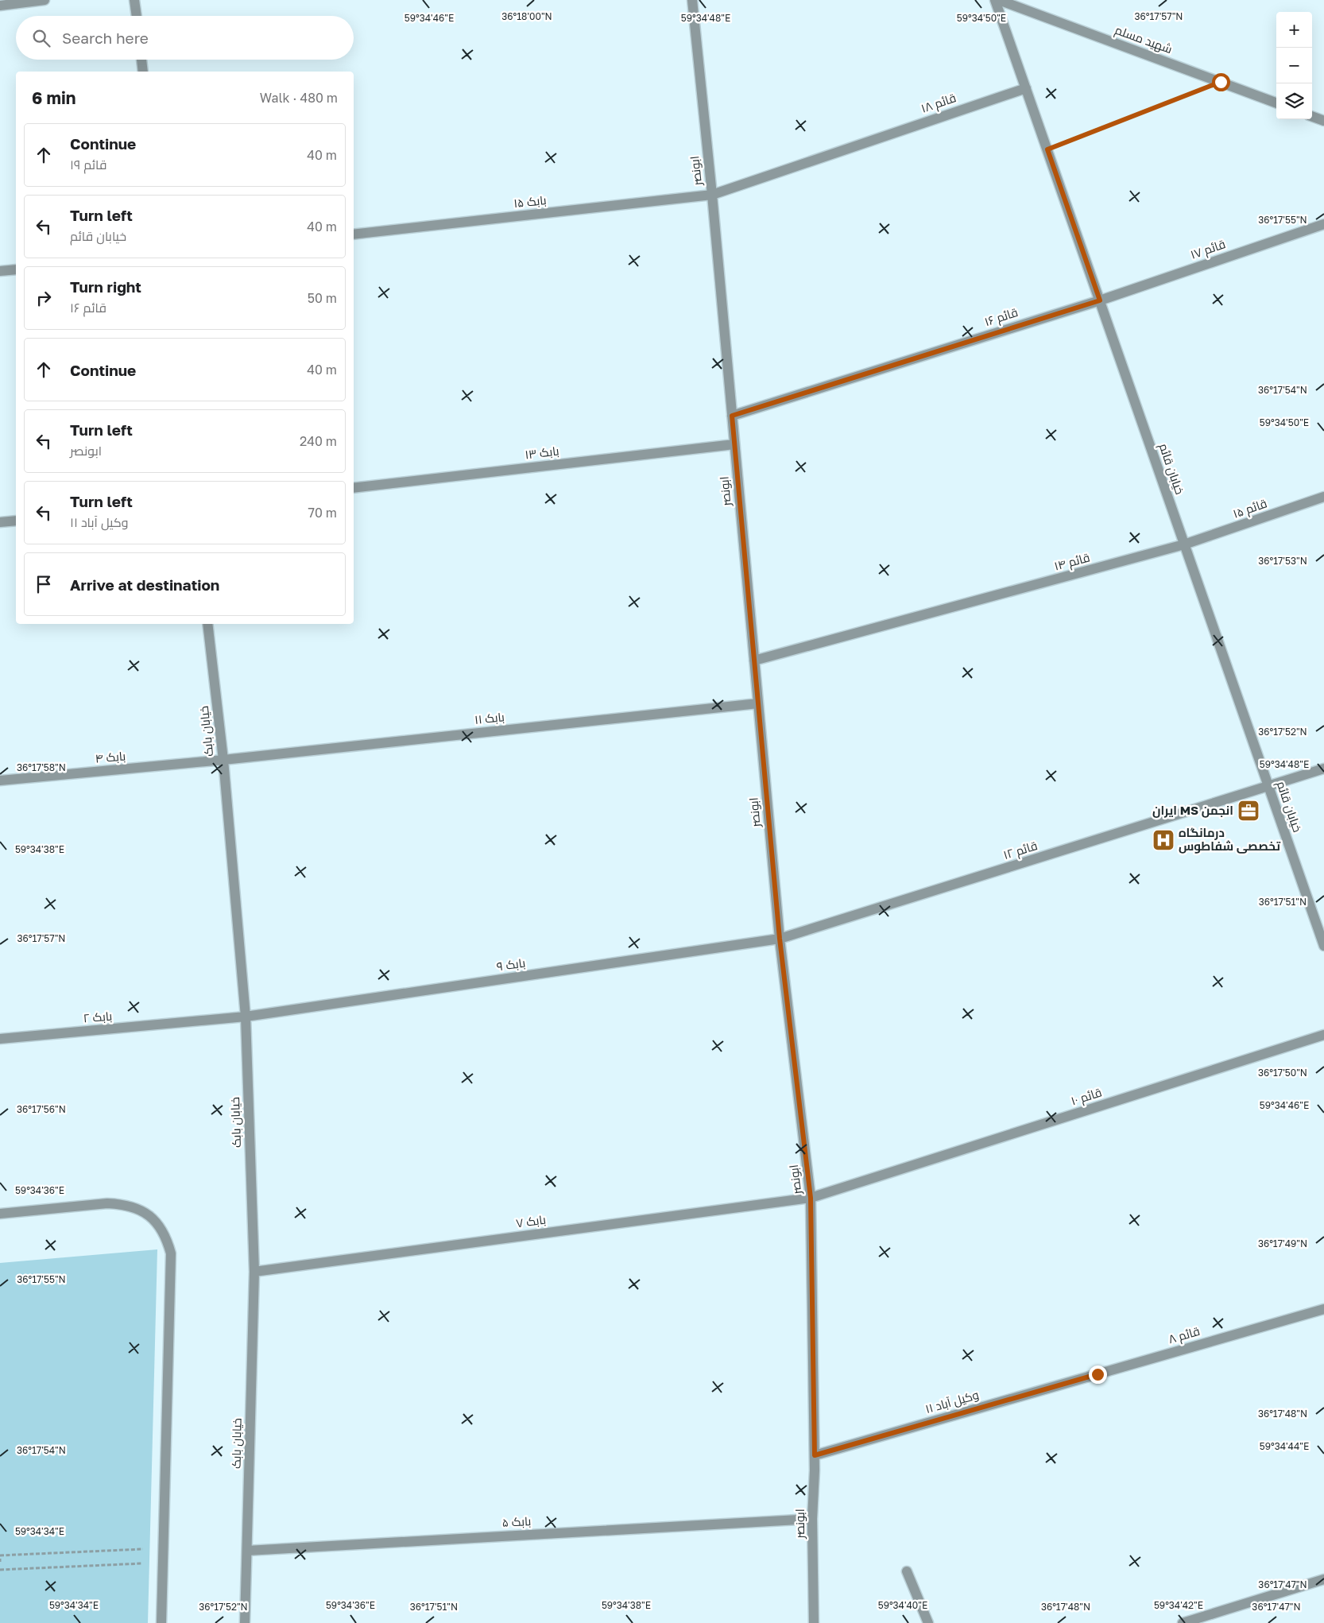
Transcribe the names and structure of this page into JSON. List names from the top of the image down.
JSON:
{
  "streets": {
    "street": [
      "شهید مسلم",
      "قائم ۱۸",
      "ابونصر",
      "بابک ۱۵",
      "قائم ۱۷",
      "قائم ۱۶",
      "بابک ۱۳",
      "خیابان قائم",
      "قائم ۱۵",
      "قائم ۱۴",
      "بابک ۱۱",
      "خیابان بابک",
      "بابک ۴",
      "قائم ۱۲",
      "بابک ۹",
      "بابک ۲",
      "قائم ۱۰",
      "بابک ۷",
      "قائم ۸",
      "وکیل آباد ۱۱",
      "بابک ۵"
    ]
  },
  "crossings": [
    ["قائم ۱۸", "ابونصر"],
    ["قائم ۱۸", "بابک ۱۵"],
    ["قائم ۱۸", "خیابان قائم"],
    ["ابونصر", "بابک ۱۵"],
    ["ابونصر", "قائم ۱۶"],
    ["ابونصر", "بابک ۱۳"],
    ["ابونصر", "قائم ۱۴"],
    ["ابونصر", "بابک ۱۱"],
    ["ابونصر", "قائم ۱۲"],
    ["ابونصر", "بابک ۹"],
    ["ابونصر", "قائم ۱۰"],
    ["ابونصر", "بابک ۷"],
    ["ابونصر", "وکیل آباد ۱۱"],
    ["ابونصر", "بابک ۵"],
    ["قائم ۱۷", "قائم ۱۶"],
    ["قائم ۱۷", "خیابان قائم"],
    ["قائم ۱۶", "خیابان قائم"],
    ["خیابان قائم", "قائم ۱۵"],
    ["خیابان قائم", "قائم ۱۴"],
    ["خیابان قائم", "قائم ۱۲"],
    ["قائم ۱۵", "قائم ۱۴"],
    ["بابک ۱۱", "خیابان بابک"],
    ["بابک ۱۱", "بابک ۴"],
    ["خیابان بابک", "بابک ۴"],
    ["خیابان بابک", "بابک ۹"],
    ["خیابان بابک", "بابک ۲"],
    ["خیابان بابک", "بابک ۷"],
    ["خیابان بابک", "بابک ۵"],
    ["قائم ۱۲", "بابک ۹"],
    ["بابک ۹", "بابک ۲"],
    ["قائم ۱۰", "بابک ۷"],
    ["قائم ۸", "وکیل آباد ۱۱"]
  ],
  "places": {
    "office": ["ایران MS انجمن"],
    "hospital": ["درمانگاه تخصصی شفاطوس"]
  },
  "page": {
    "map_buttons": ["+", "−"],
    "search": "Search here",
    "heading": ["6 min", "Walk · 480 m"],
    "list": [
      ["Continue", "قائم ۱۹", "40 m"],
      ["Turn left", "خیابان قائم", "40 m"],
      ["Turn right", "قائم ۱۶", "50 m"],
      ["Continue", "40 m"],
      ["Turn left", "ابونصر", "240 m"],
      ["Turn left", "وکیل آباد ۱۱", "70 m"],
      "Arrive at destination"
    ]
  },
  "coordinates": [
    "36°18'00\"N",
    "36°17'57\"N",
    "59°34'46\"E",
    "59°34'48\"E",
    "59°34'50\"E",
    "36°17'55\"N",
    "36°17'54\"N",
    "36°17'53\"N",
    "36°17'52\"N",
    "36°17'58\"N",
    "59°34'38\"E",
    "36°17'51\"N",
    "36°17'50\"N",
    "36°17'56\"N",
    "59°34'36\"E",
    "36°17'49\"N",
    "36°17'48\"N",
    "59°34'44\"E",
    "59°34'34\"E",
    "36°17'47\"N",
    "59°34'40\"E",
    "59°34'42\"E"
  ]
}
